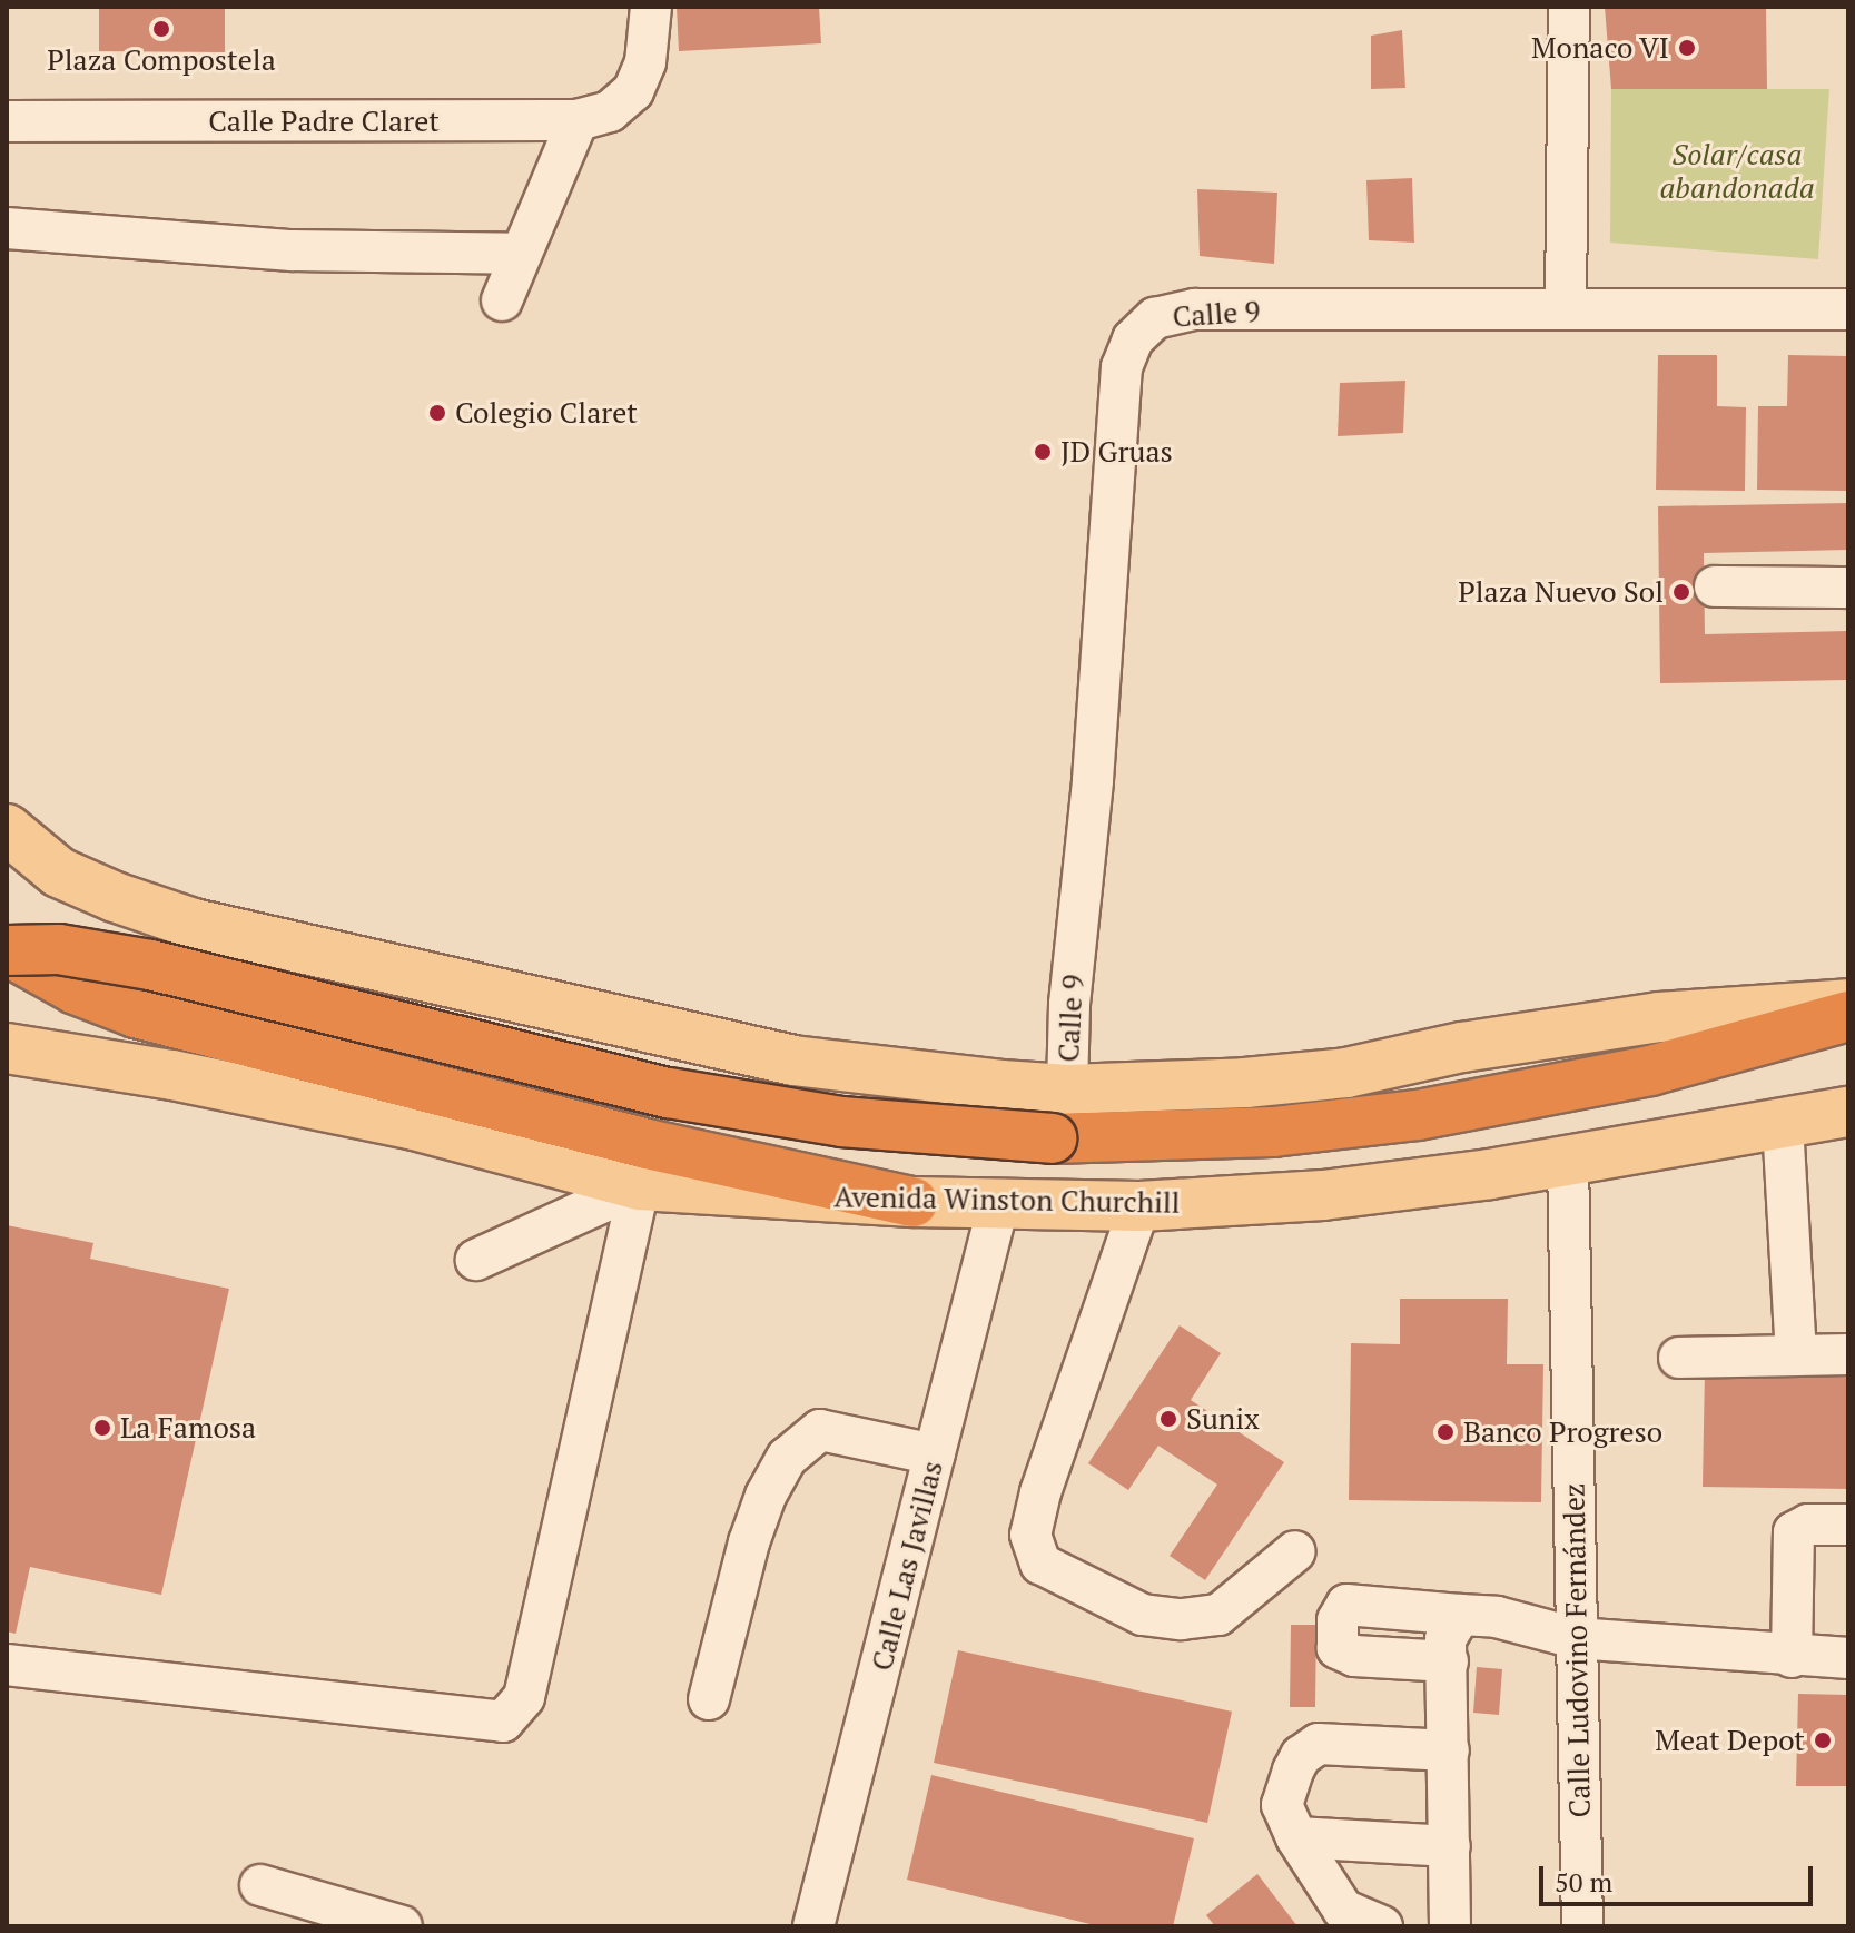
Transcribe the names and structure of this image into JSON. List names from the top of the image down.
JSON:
{
  "streets": {
    "main road": ["Avenida Winston Churchill"],
    "street": [
      "Calle Padre Claret",
      "Calle 9",
      "Calle Las Javillas",
      "Calle Ludovino Fernández"
    ]
  },
  "crossings": [
    ["Avenida Winston Churchill", "Calle Las Javillas"],
    ["Avenida Winston Churchill", "Calle Ludovino Fernández"]
  ],
  "parks": ["Solar/casa abandonada"],
  "places": [
    "Plaza Compostela",
    "Monaco VI",
    "Colegio Claret",
    "JD Gruas",
    "Plaza Nuevo Sol",
    "Sunix",
    "La Famosa",
    "Banco Progreso",
    "Meat Depot"
  ],
  "scale_bar": "50 m"
}
